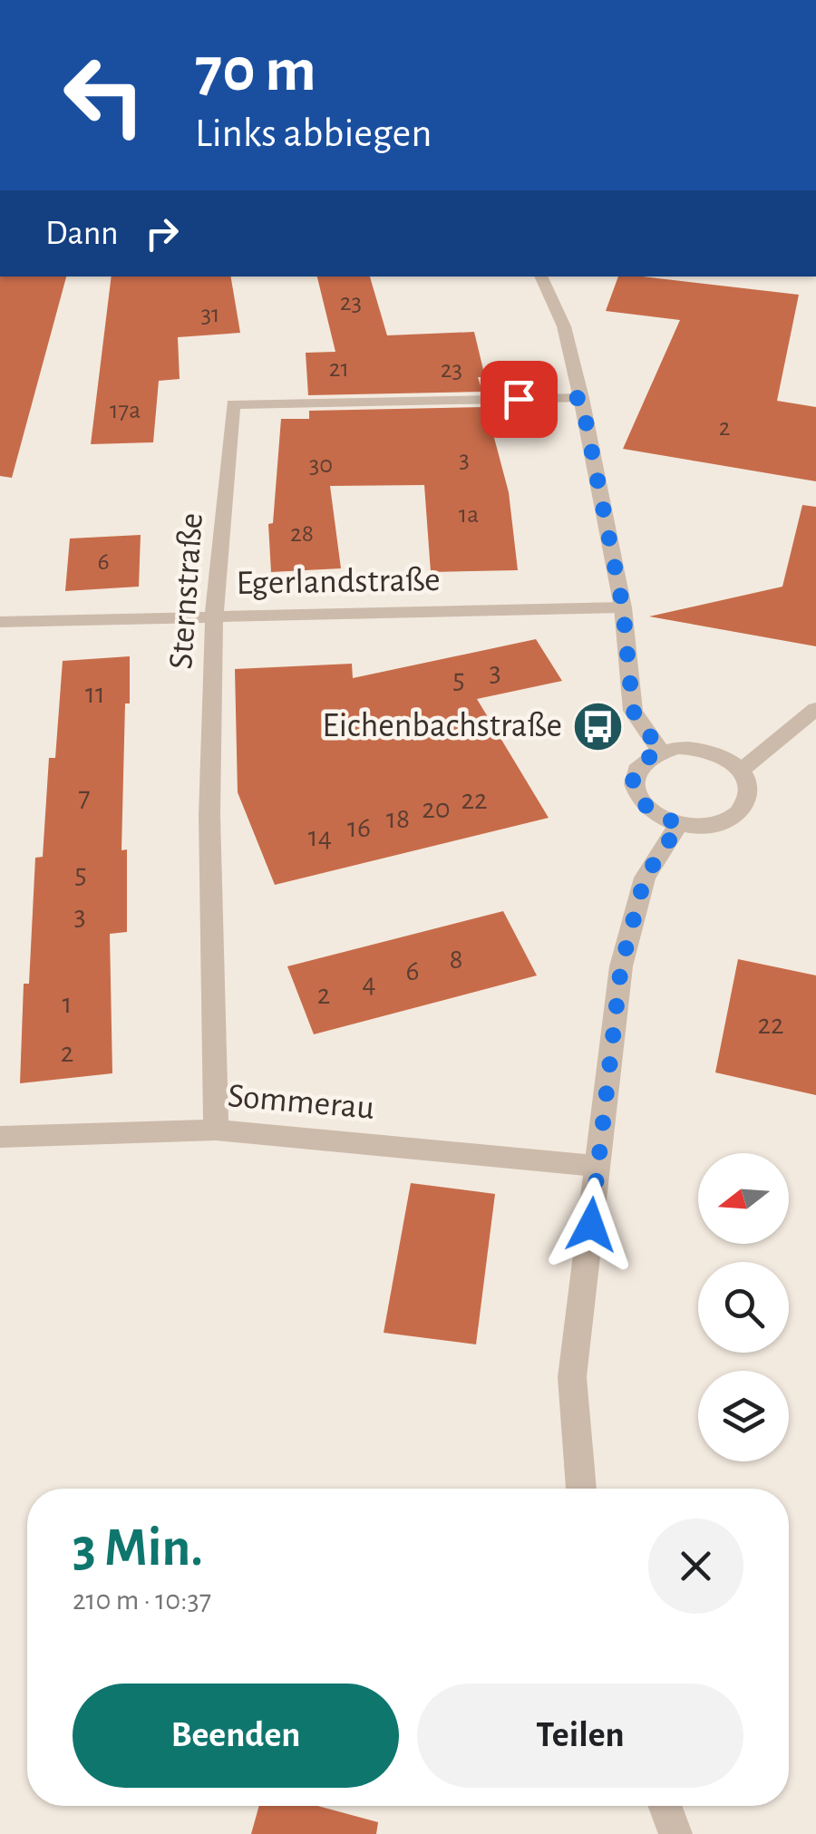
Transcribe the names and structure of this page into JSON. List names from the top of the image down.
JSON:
{
  "streets": {
    "street": ["Egerlandstraße", "Sternstraße", "Sommerau"]
  },
  "crossings": [
    ["Egerlandstraße", "Sternstraße"],
    ["Sternstraße", "Sommerau"]
  ],
  "places": {
    "bus stop": ["Eichenbachstraße"]
  },
  "house_numbers": [
    "23",
    "31",
    "21",
    "23",
    "17a",
    "2",
    "3",
    "30",
    "1a",
    "28",
    "6",
    "3",
    "5",
    "11",
    "7",
    "22",
    "20",
    "18",
    "16",
    "14",
    "5",
    "3",
    "8",
    "6",
    "4",
    "2",
    "1",
    "22",
    "2"
  ],
  "north": "left",
  "page": {
    "turn": ["70 m", "Links abbiegen"],
    "then": "Dann",
    "heading": ["3 Min.", "210 m · 10:37"],
    "buttons": ["Beenden", "Teilen"]
  }
}
